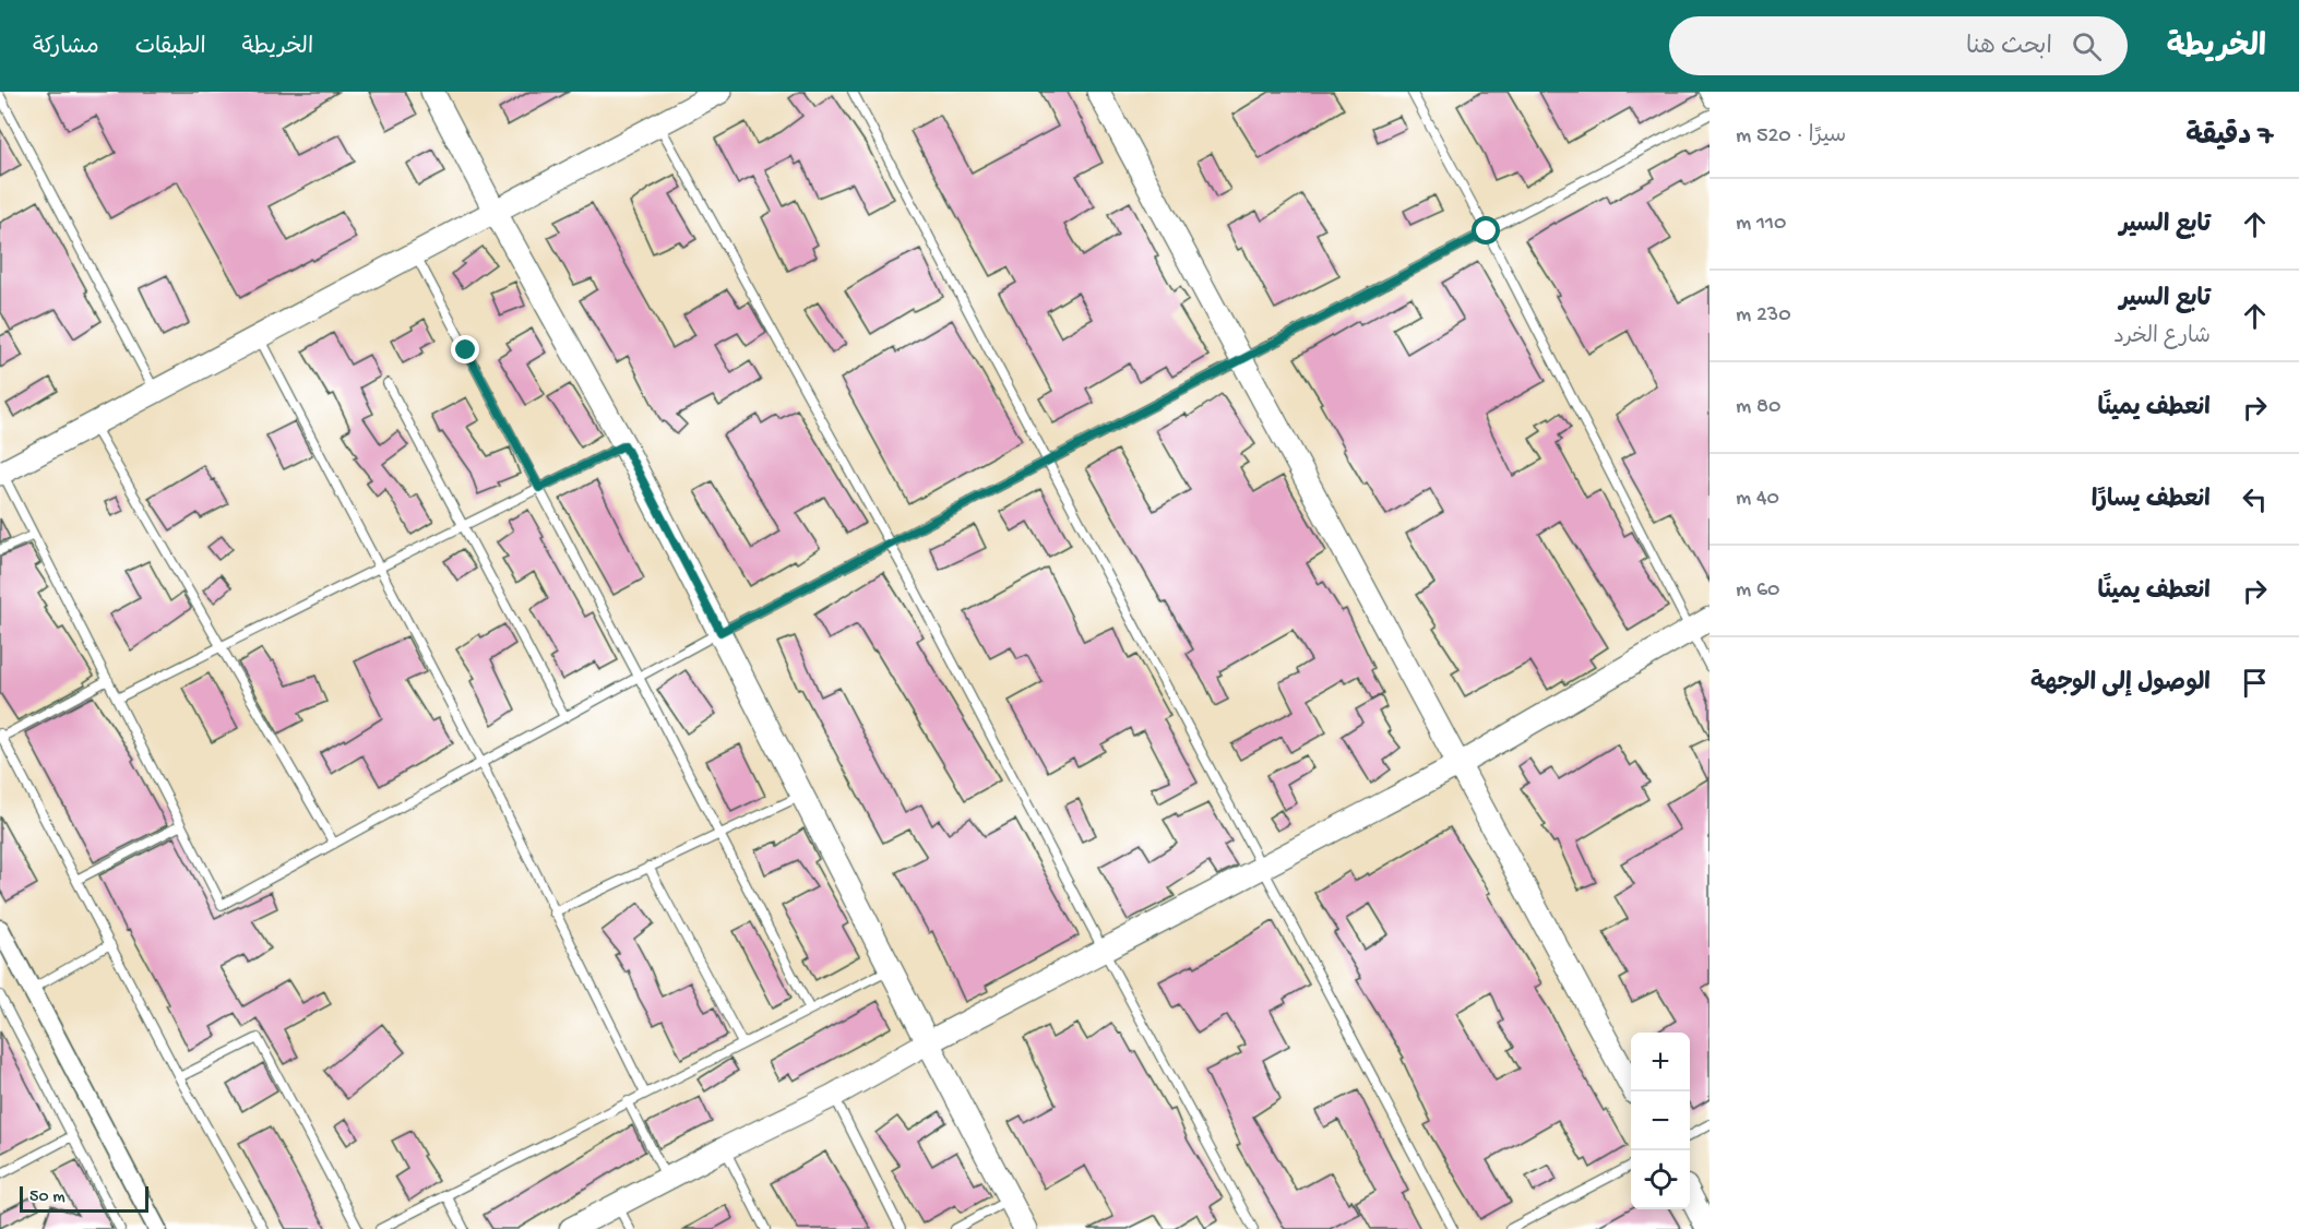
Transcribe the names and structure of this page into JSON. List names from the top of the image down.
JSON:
{
  "scale_bar": "50 m",
  "page": {
    "header": "الخريطة",
    "search": "ابحث هنا",
    "nav": ["الخريطة", "الطبقات", "مشاركة"],
    "heading": ["7 دقيقة", "سيرًا · 520 m"],
    "list": [
      ["تابع السير", "110 m"],
      ["تابع السير", "شارع الخرد", "230 m"],
      ["انعطف يمينًا", "80 m"],
      ["انعطف يسارًا", "40 m"],
      ["انعطف يمينًا", "60 m"],
      "الوصول إلى الوجهة"
    ],
    "map_buttons": ["+", "−"],
    "scale": "50 m"
  }
}
